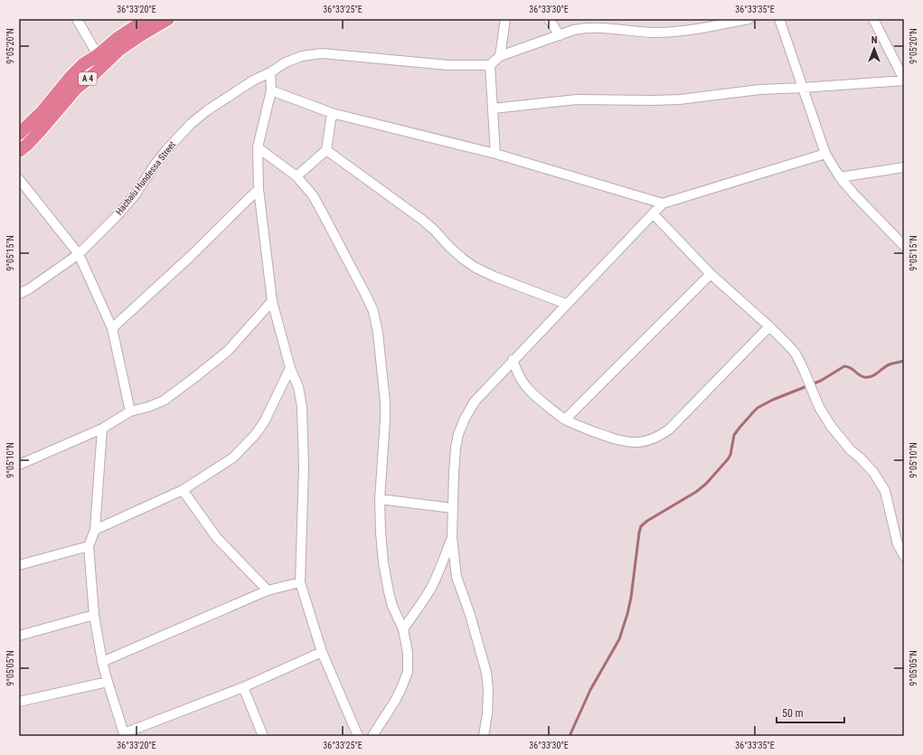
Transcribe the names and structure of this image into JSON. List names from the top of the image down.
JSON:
{
  "streets": {
    "highway": ["A 4"],
    "street": ["Hachalu Hundessa Street"]
  },
  "scale_bar": "50 m",
  "north": "top",
  "coordinates": [
    "36°33'20\"E",
    "36°33'25\"E",
    "36°33'30\"E",
    "36°33'35\"E",
    "9°05'20\"N",
    "9°05'15\"N",
    "9°05'10\"N",
    "9°05'05\"N"
  ]
}
